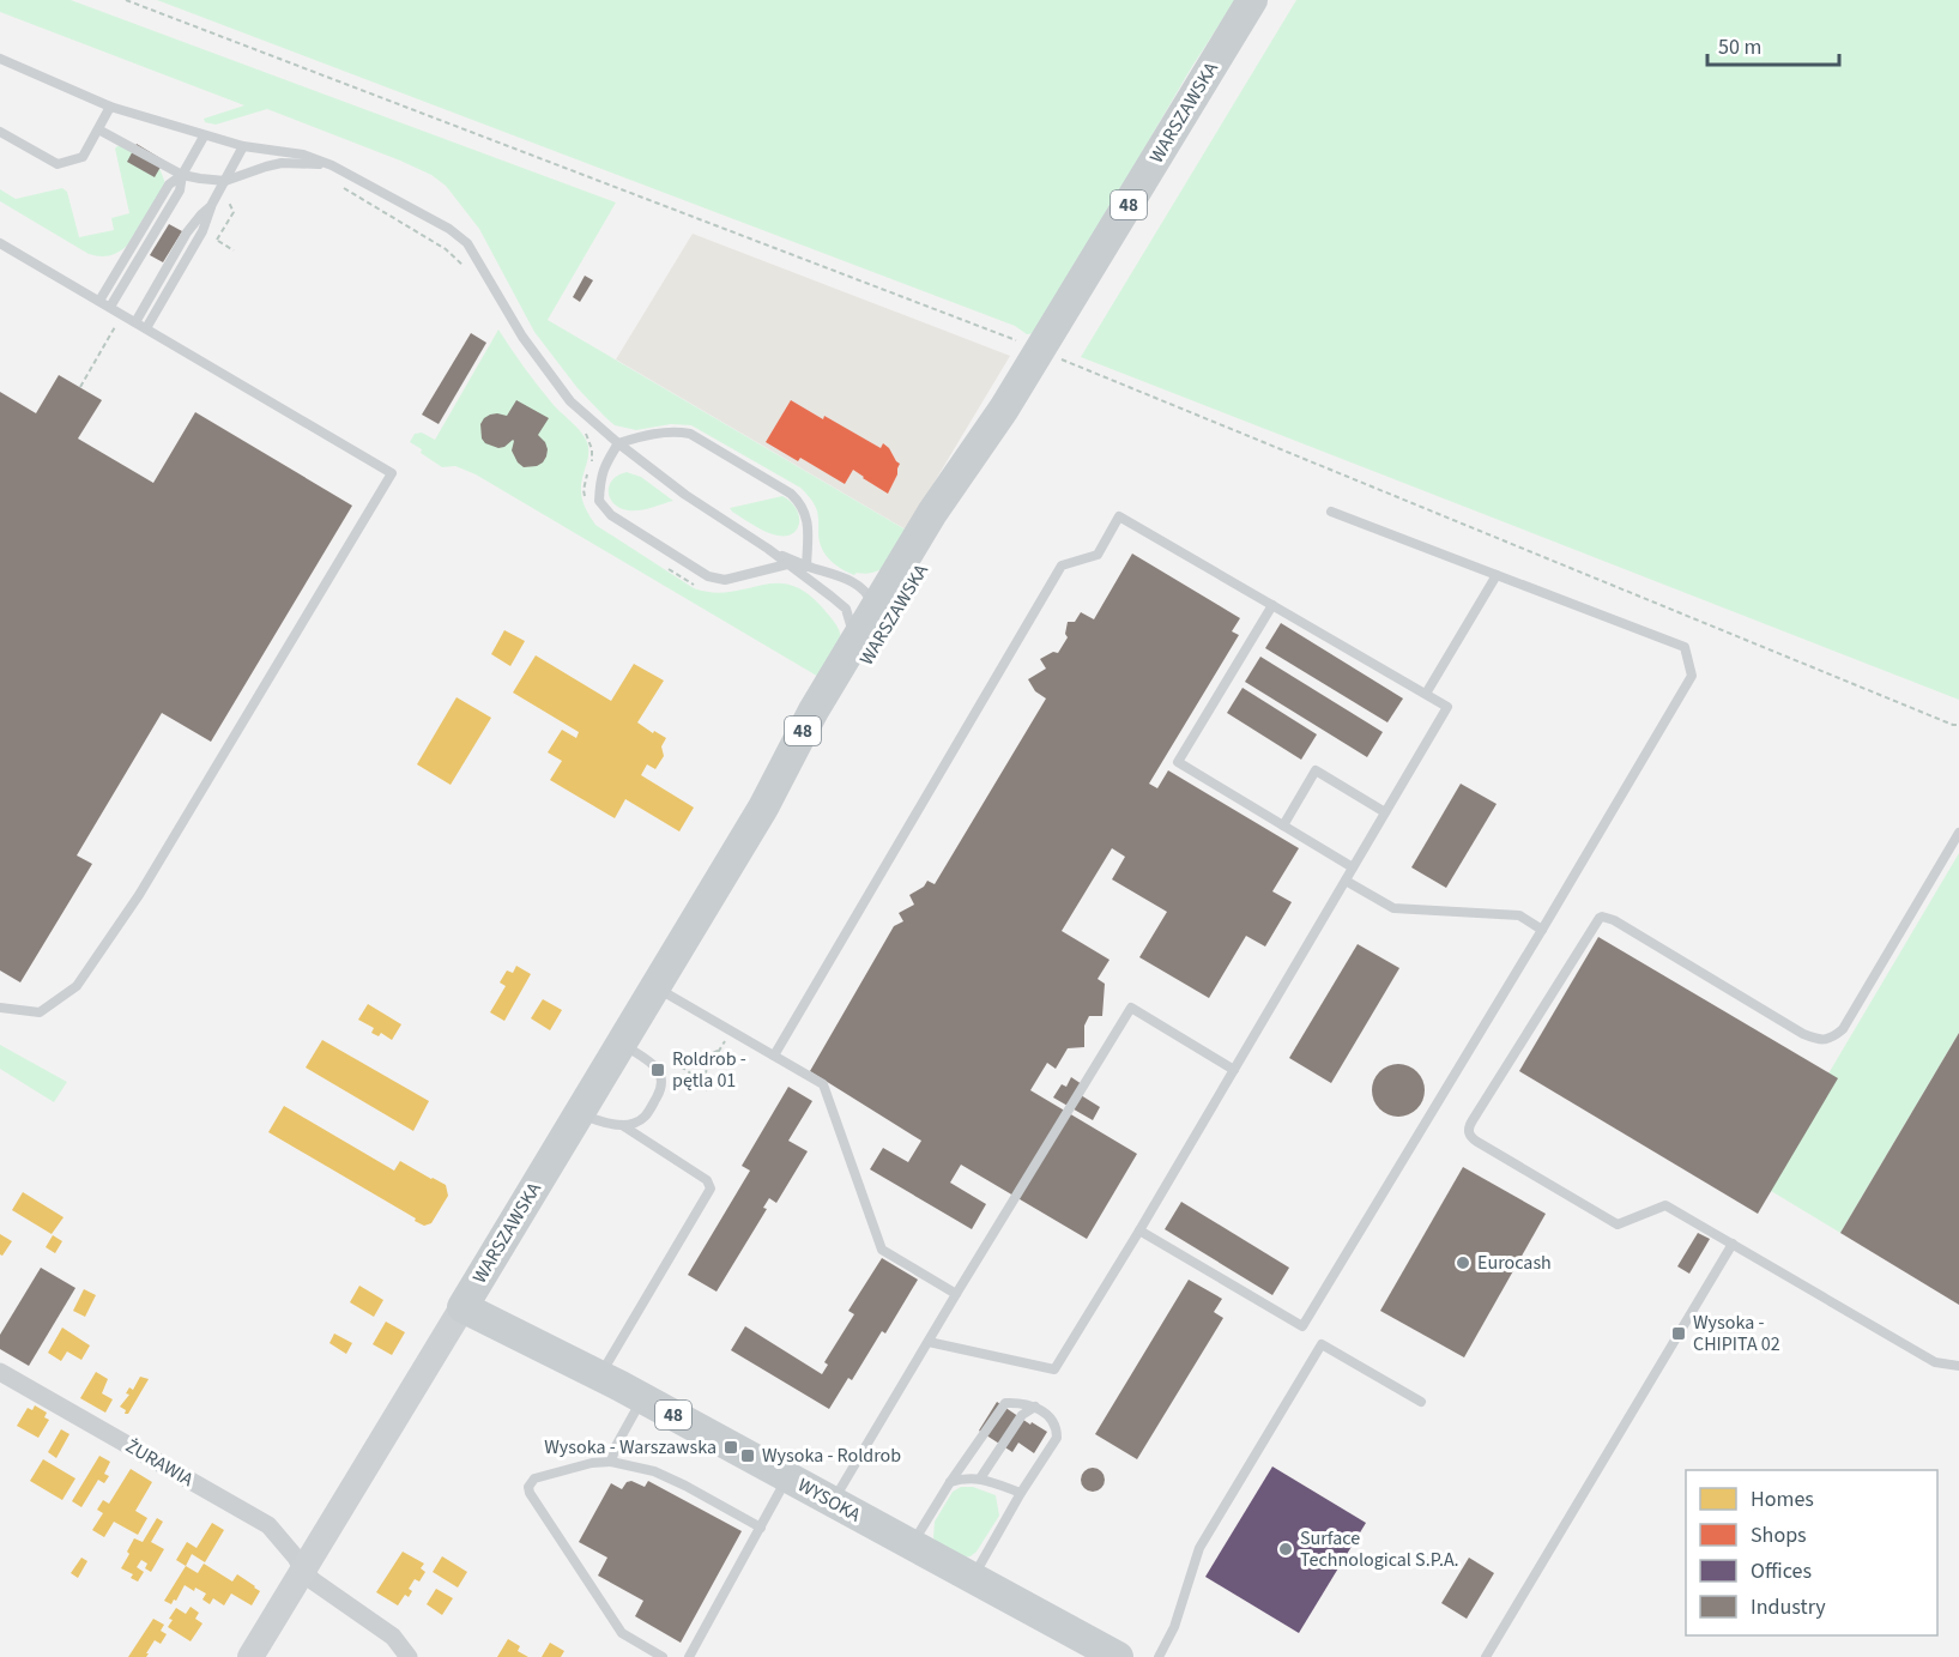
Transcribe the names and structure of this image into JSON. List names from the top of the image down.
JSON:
{
  "streets": {
    "main road": ["WARSZAWSKA", "48", "WYSOKA"],
    "street": ["ŻURAWIA"]
  },
  "crossings": [
    ["WARSZAWSKA", "ŻURAWIA"],
    ["WARSZAWSKA", "WYSOKA"]
  ],
  "places": {
    "transit": [
      "Roldrob - pętla 01",
      "Wysoka - CHIPITA 02",
      "Wysoka - Warszawska",
      "Wysoka - Roldrob"
    ],
    "other": ["Eurocash", "Surface Technological S.P.A."]
  },
  "legend": [
    "Homes",
    "Shops",
    "Offices",
    "Industry"
  ],
  "scale_bar": "50 m"
}
